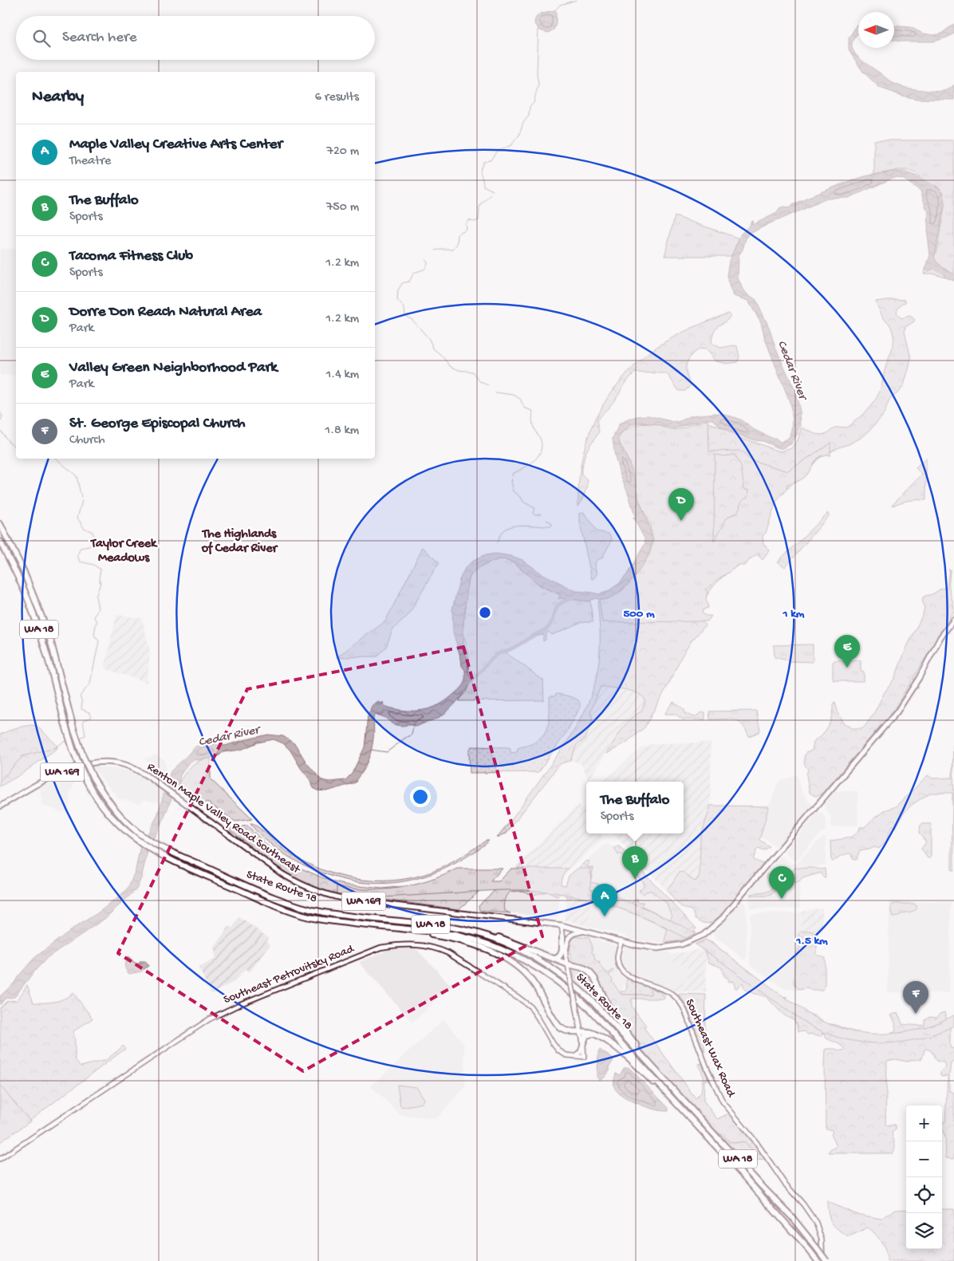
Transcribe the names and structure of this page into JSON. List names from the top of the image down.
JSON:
{
  "streets": {
    "highway": ["WA 18", "State Route 18"],
    "main road": [
      "WA 169",
      "Renton Maple Valley Road Southeast",
      "Southeast Petrovitsky Road",
      "Southeast Wax Road"
    ]
  },
  "crossings": [
    ["WA 169", "Renton Maple Valley Road Southeast"],
    ["WA 169", "Southeast Wax Road"]
  ],
  "districts": ["The Highlands of Cedar River", "Taylor Creek Meadows"],
  "water": ["Cedar River"],
  "north": "left",
  "page": {
    "search": "Search here",
    "heading": ["Nearby", "6 results"],
    "list": [
      {
        "mark": "A",
        "name": "Maple Valley Creative Arts Center",
        "note": "Theatre",
        "value": "720 m"
      },
      {
        "mark": "B",
        "name": "The Buffalo",
        "note": "Sports",
        "value": "750 m"
      },
      {
        "mark": "C",
        "name": "Tacoma Fitness Club",
        "note": "Sports",
        "value": "1.2 km"
      },
      {
        "mark": "D",
        "name": "Dorre Don Reach Natural Area",
        "note": "Park",
        "value": "1.2 km"
      },
      {
        "mark": "E",
        "name": "Valley Green Neighborhood Park",
        "note": "Park",
        "value": "1.4 km"
      },
      {
        "mark": "F",
        "name": "St. George Episcopal Church",
        "note": "Church",
        "value": "1.8 km"
      }
    ],
    "pins": [
      "D",
      "E",
      "B",
      "C",
      "A",
      "F"
    ],
    "popup": ["The Buffalo", "Sports"],
    "map_buttons": ["+", "−"]
  },
  "rings": ["500 m", "1 km", "1.5 km"]
}
